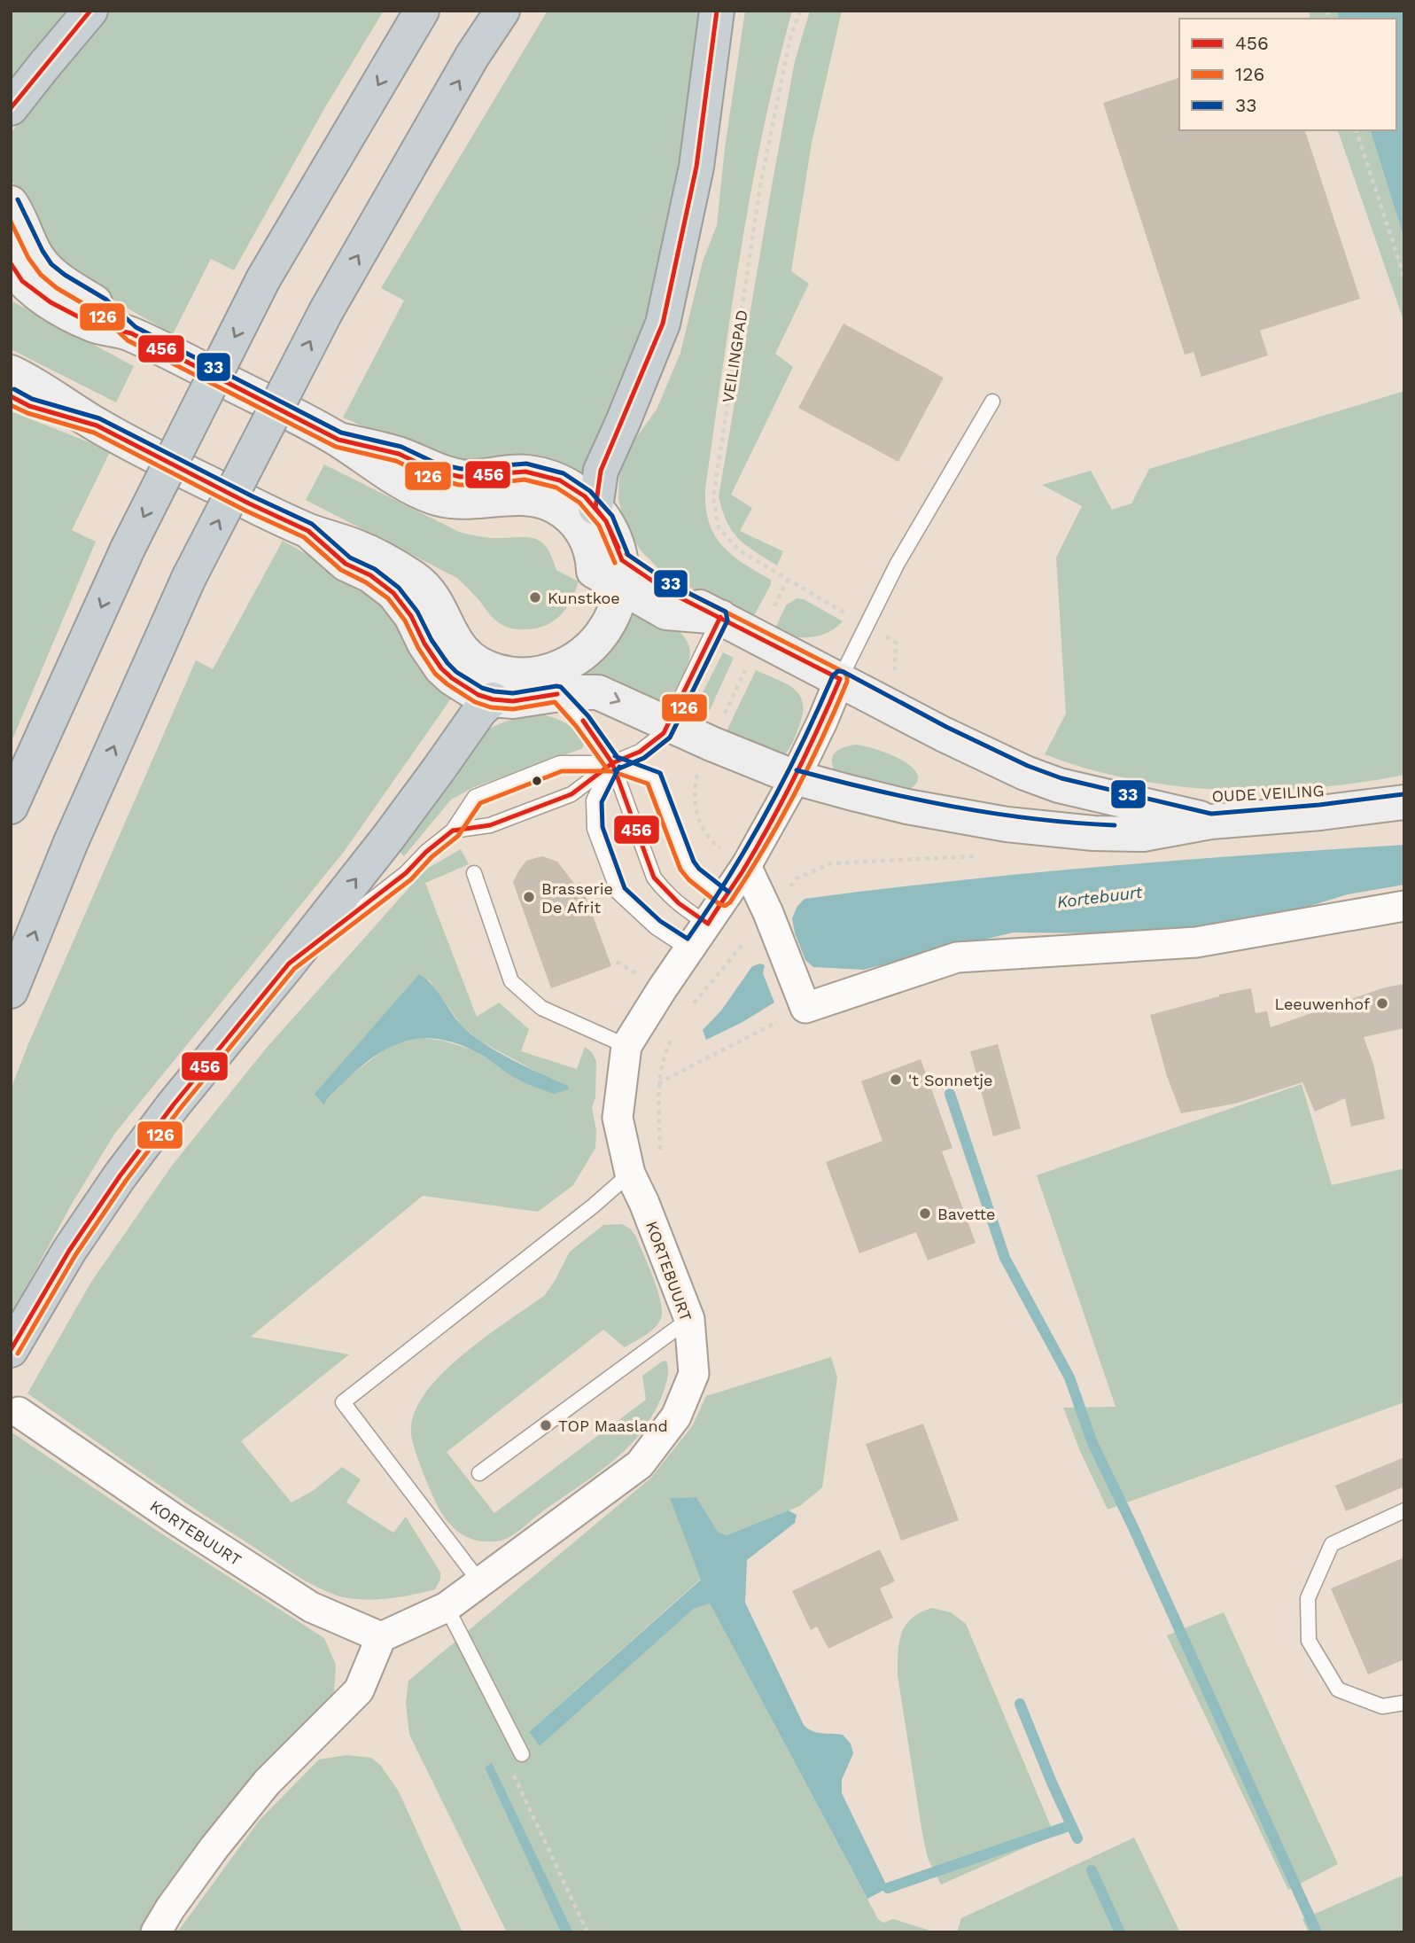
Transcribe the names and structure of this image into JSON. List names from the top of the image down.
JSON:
{
  "streets": {
    "main road": ["OUDE VEILING"],
    "street": ["KORTEBUURT"],
    "path": ["VEILINGPAD"]
  },
  "crossings": [
    ["OUDE VEILING", "KORTEBUURT"]
  ],
  "water": ["Kortebuurt"],
  "places": [
    "Kunstkoe",
    "Brasserie De Afrit",
    "Leeuwenhof",
    "'t Sonnetje",
    "Bavette",
    "TOP Maasland"
  ],
  "lines": ["transit line 456", "transit line 33", "transit line 126"],
  "legend": ["456", "126", "33"]
}
